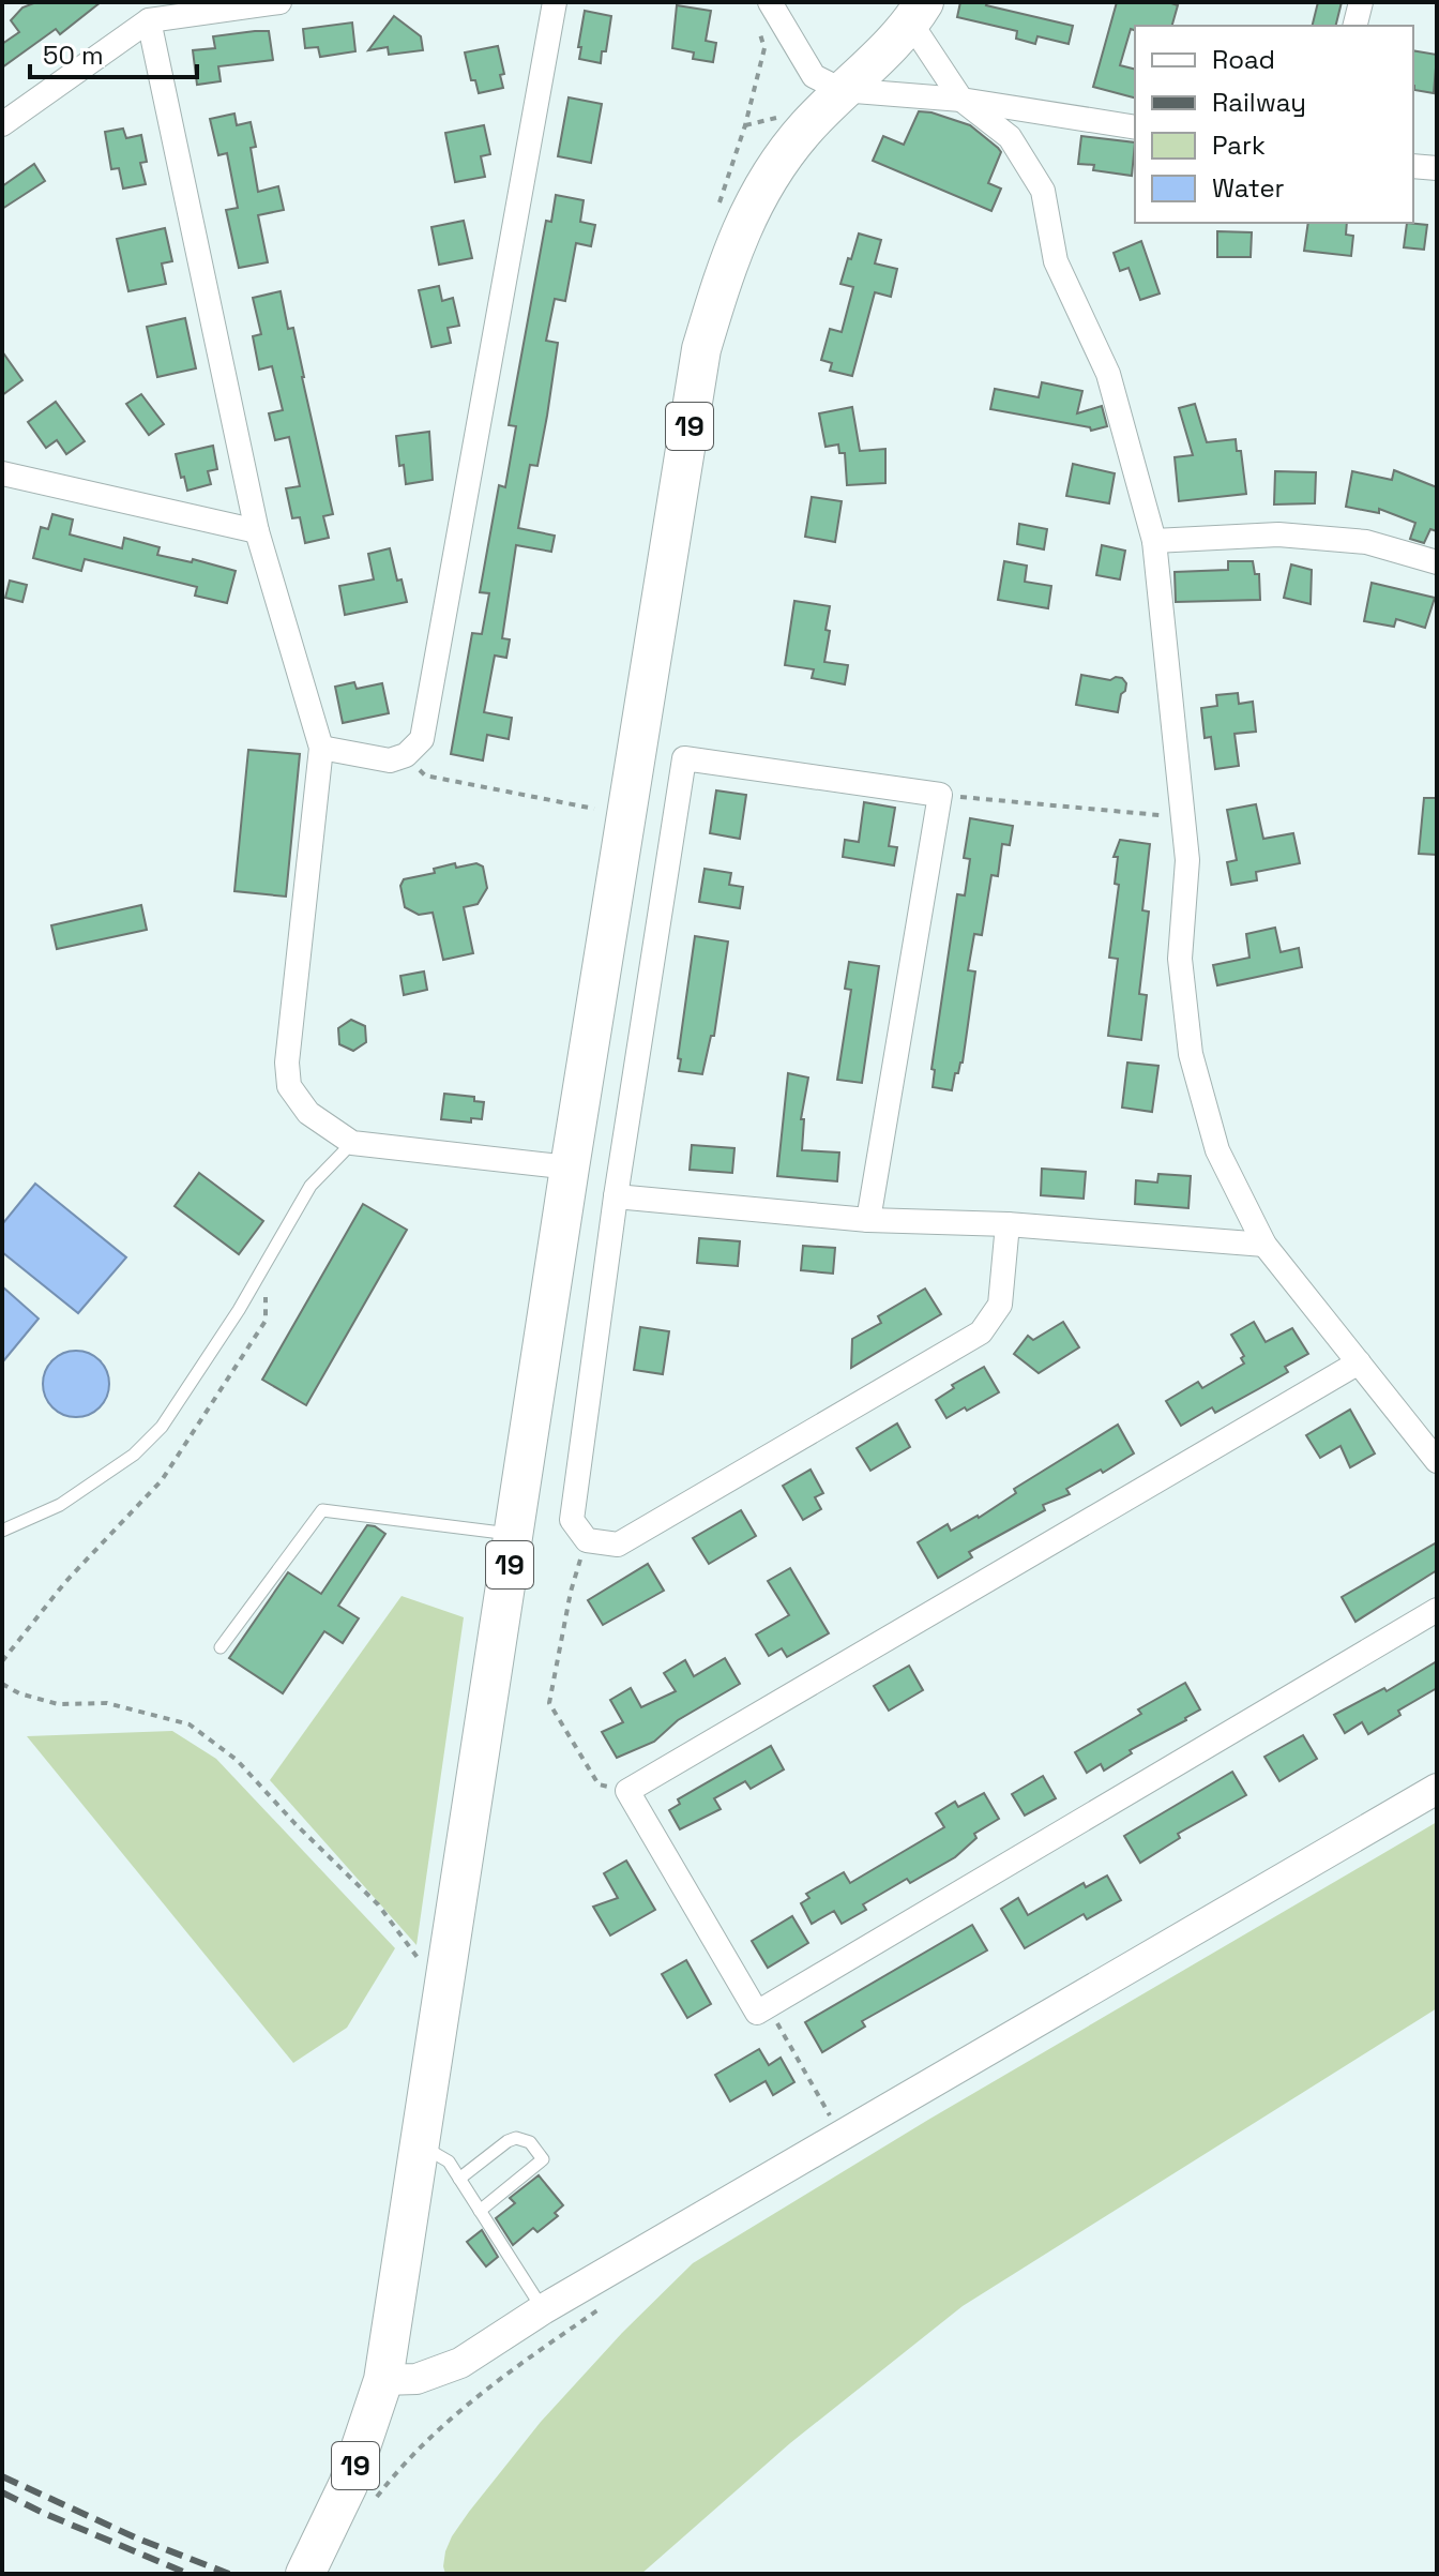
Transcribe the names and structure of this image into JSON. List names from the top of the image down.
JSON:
{
  "streets": {
    "main road": ["19"]
  },
  "legend": [
    "Road",
    "Railway",
    "Park",
    "Water"
  ],
  "scale_bar": "50 m"
}
